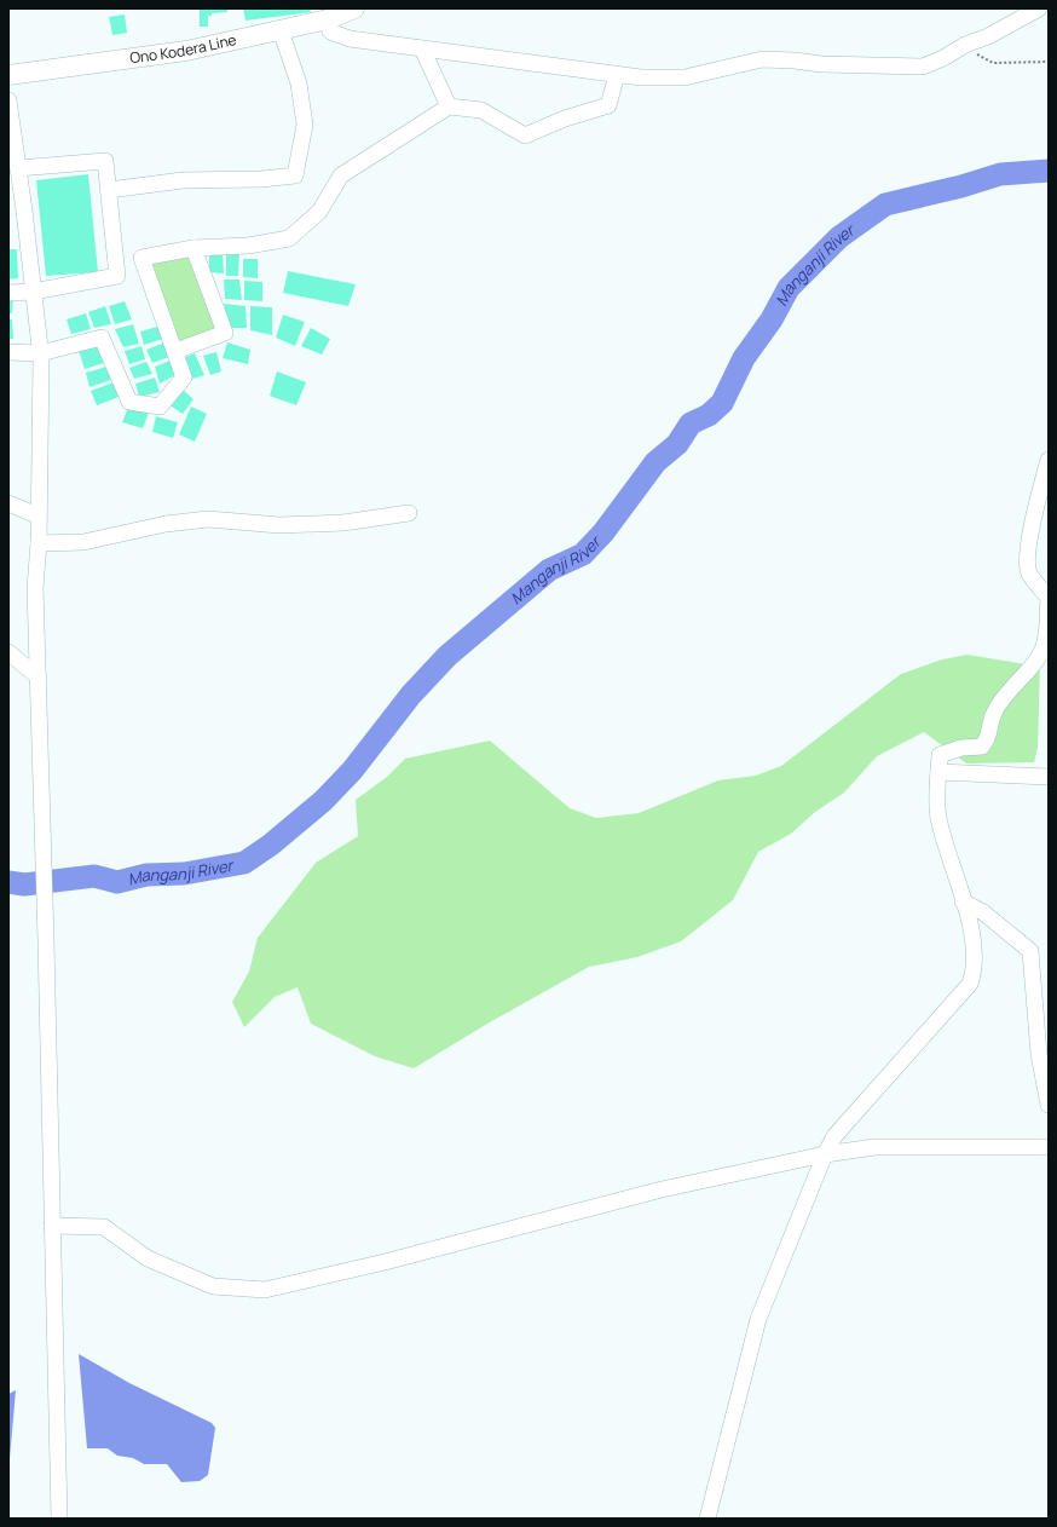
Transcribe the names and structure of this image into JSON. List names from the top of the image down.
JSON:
{
  "streets": {
    "main road": ["Ono Kodera Line"]
  },
  "water": ["Manganji River"]
}
